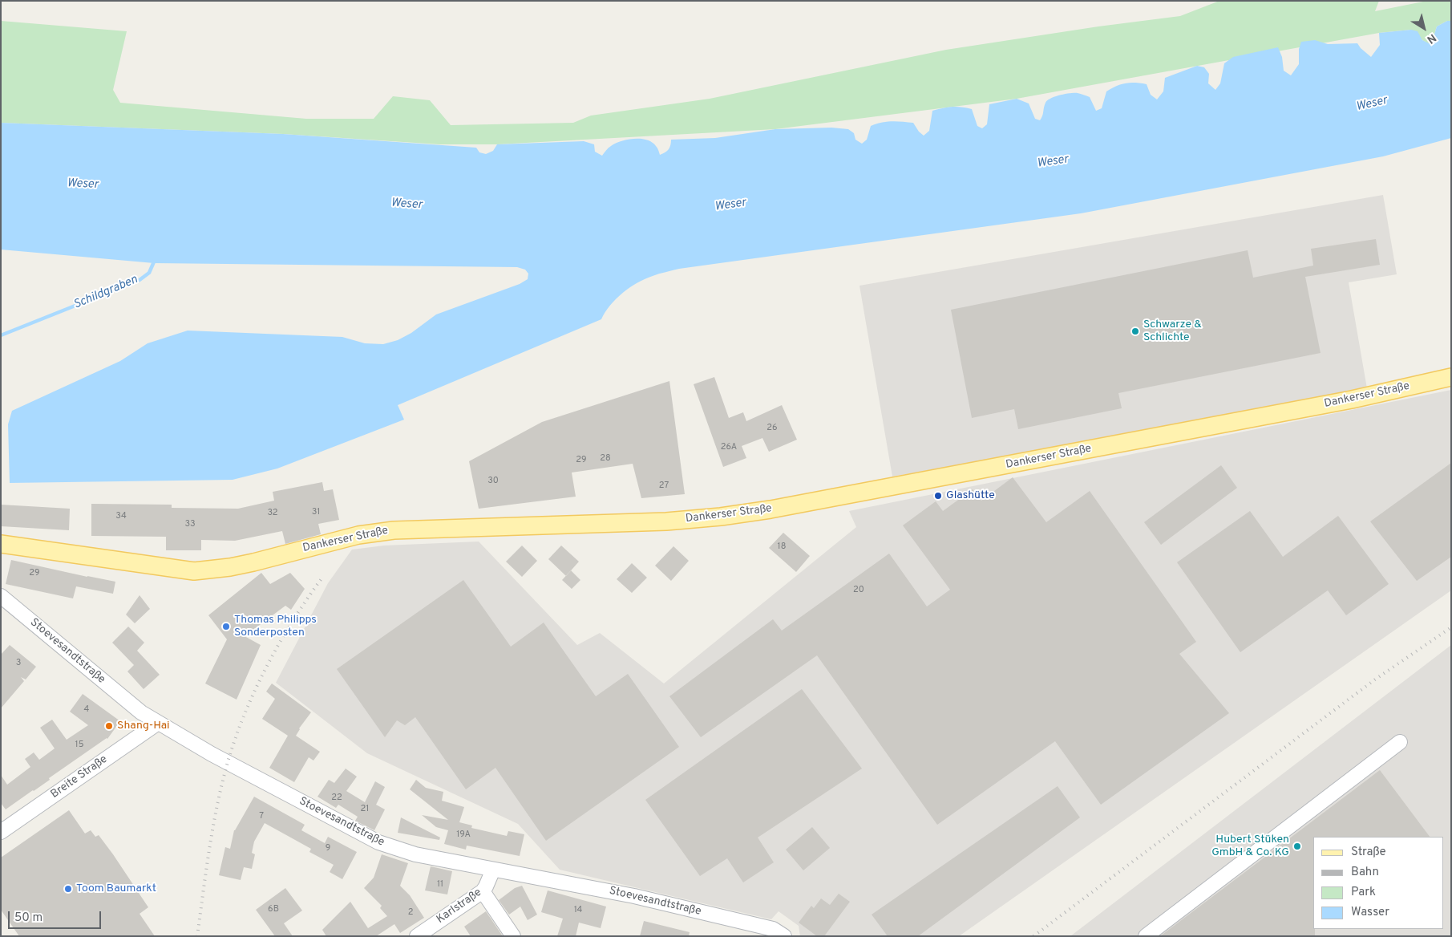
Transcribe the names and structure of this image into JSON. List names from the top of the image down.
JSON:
{
  "streets": {
    "main road": ["Dankerser Straße"],
    "street": ["Stoevesandtstraße", "Breite Straße", "Karlstraße"]
  },
  "crossings": [
    ["Stoevesandtstraße", "Breite Straße"],
    ["Stoevesandtstraße", "Karlstraße"]
  ],
  "water": ["Weser", "Schildgraben"],
  "places": [
    "Schwarze & Schlichte",
    "Glashütte",
    "Thomas Philipps Sonderposten",
    "Shang-Hai",
    "Hubert Stüken GmbH & Co. KG",
    "Toom Baumarkt"
  ],
  "house_numbers": [
    "26",
    "26A",
    "28",
    "29",
    "30",
    "27",
    "31",
    "32",
    "34",
    "33",
    "18",
    "29",
    "20",
    "3",
    "4",
    "15",
    "22",
    "21",
    "7",
    "19A",
    "9",
    "11",
    "6B",
    "14",
    "2"
  ],
  "legend": [
    "Straße",
    "Bahn",
    "Park",
    "Wasser"
  ],
  "scale_bar": "50 m",
  "north": "bottom right"
}
